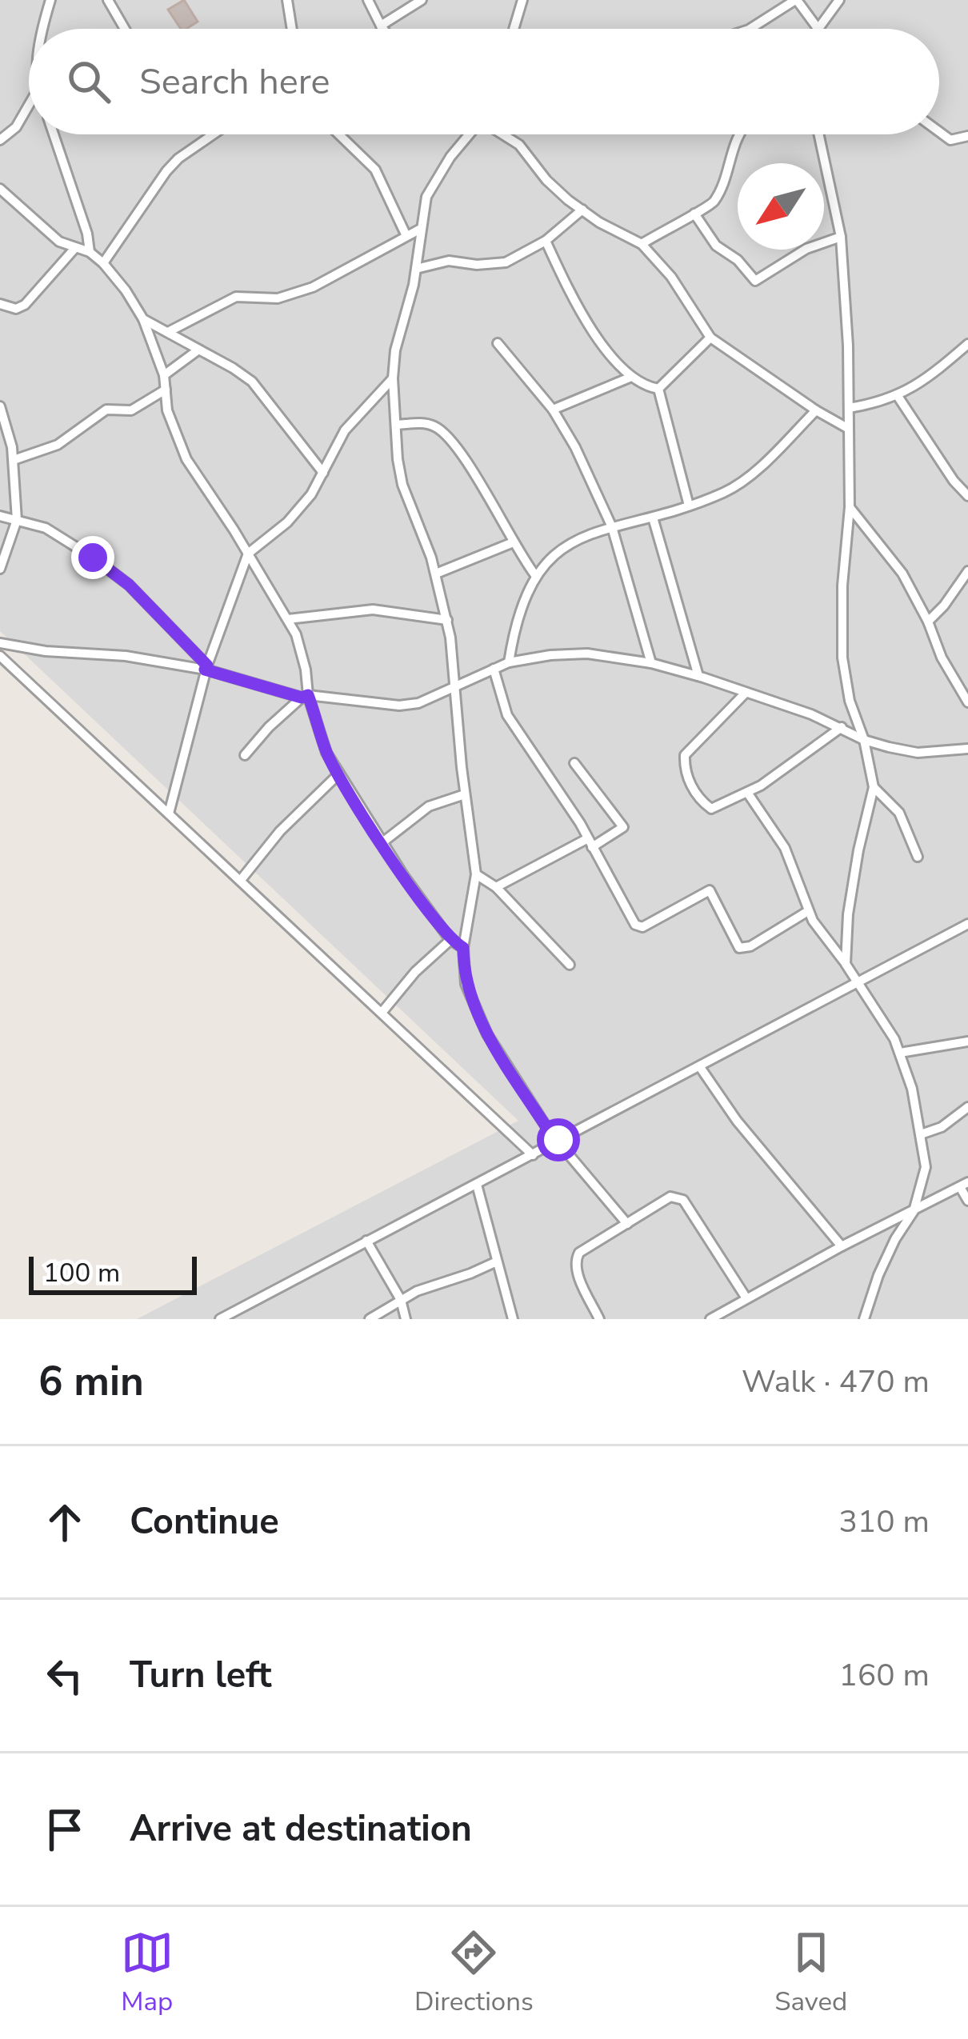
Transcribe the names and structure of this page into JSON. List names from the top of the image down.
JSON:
{
  "scale_bar": "100 m",
  "north": "bottom left",
  "page": {
    "search": "Search here",
    "scale": "100 m",
    "heading": ["6 min", "Walk · 470 m"],
    "list": [
      ["Continue", "310 m"],
      ["Turn left", "160 m"],
      "Arrive at destination"
    ],
    "nav": ["Map", "Directions", "Saved"]
  }
}
